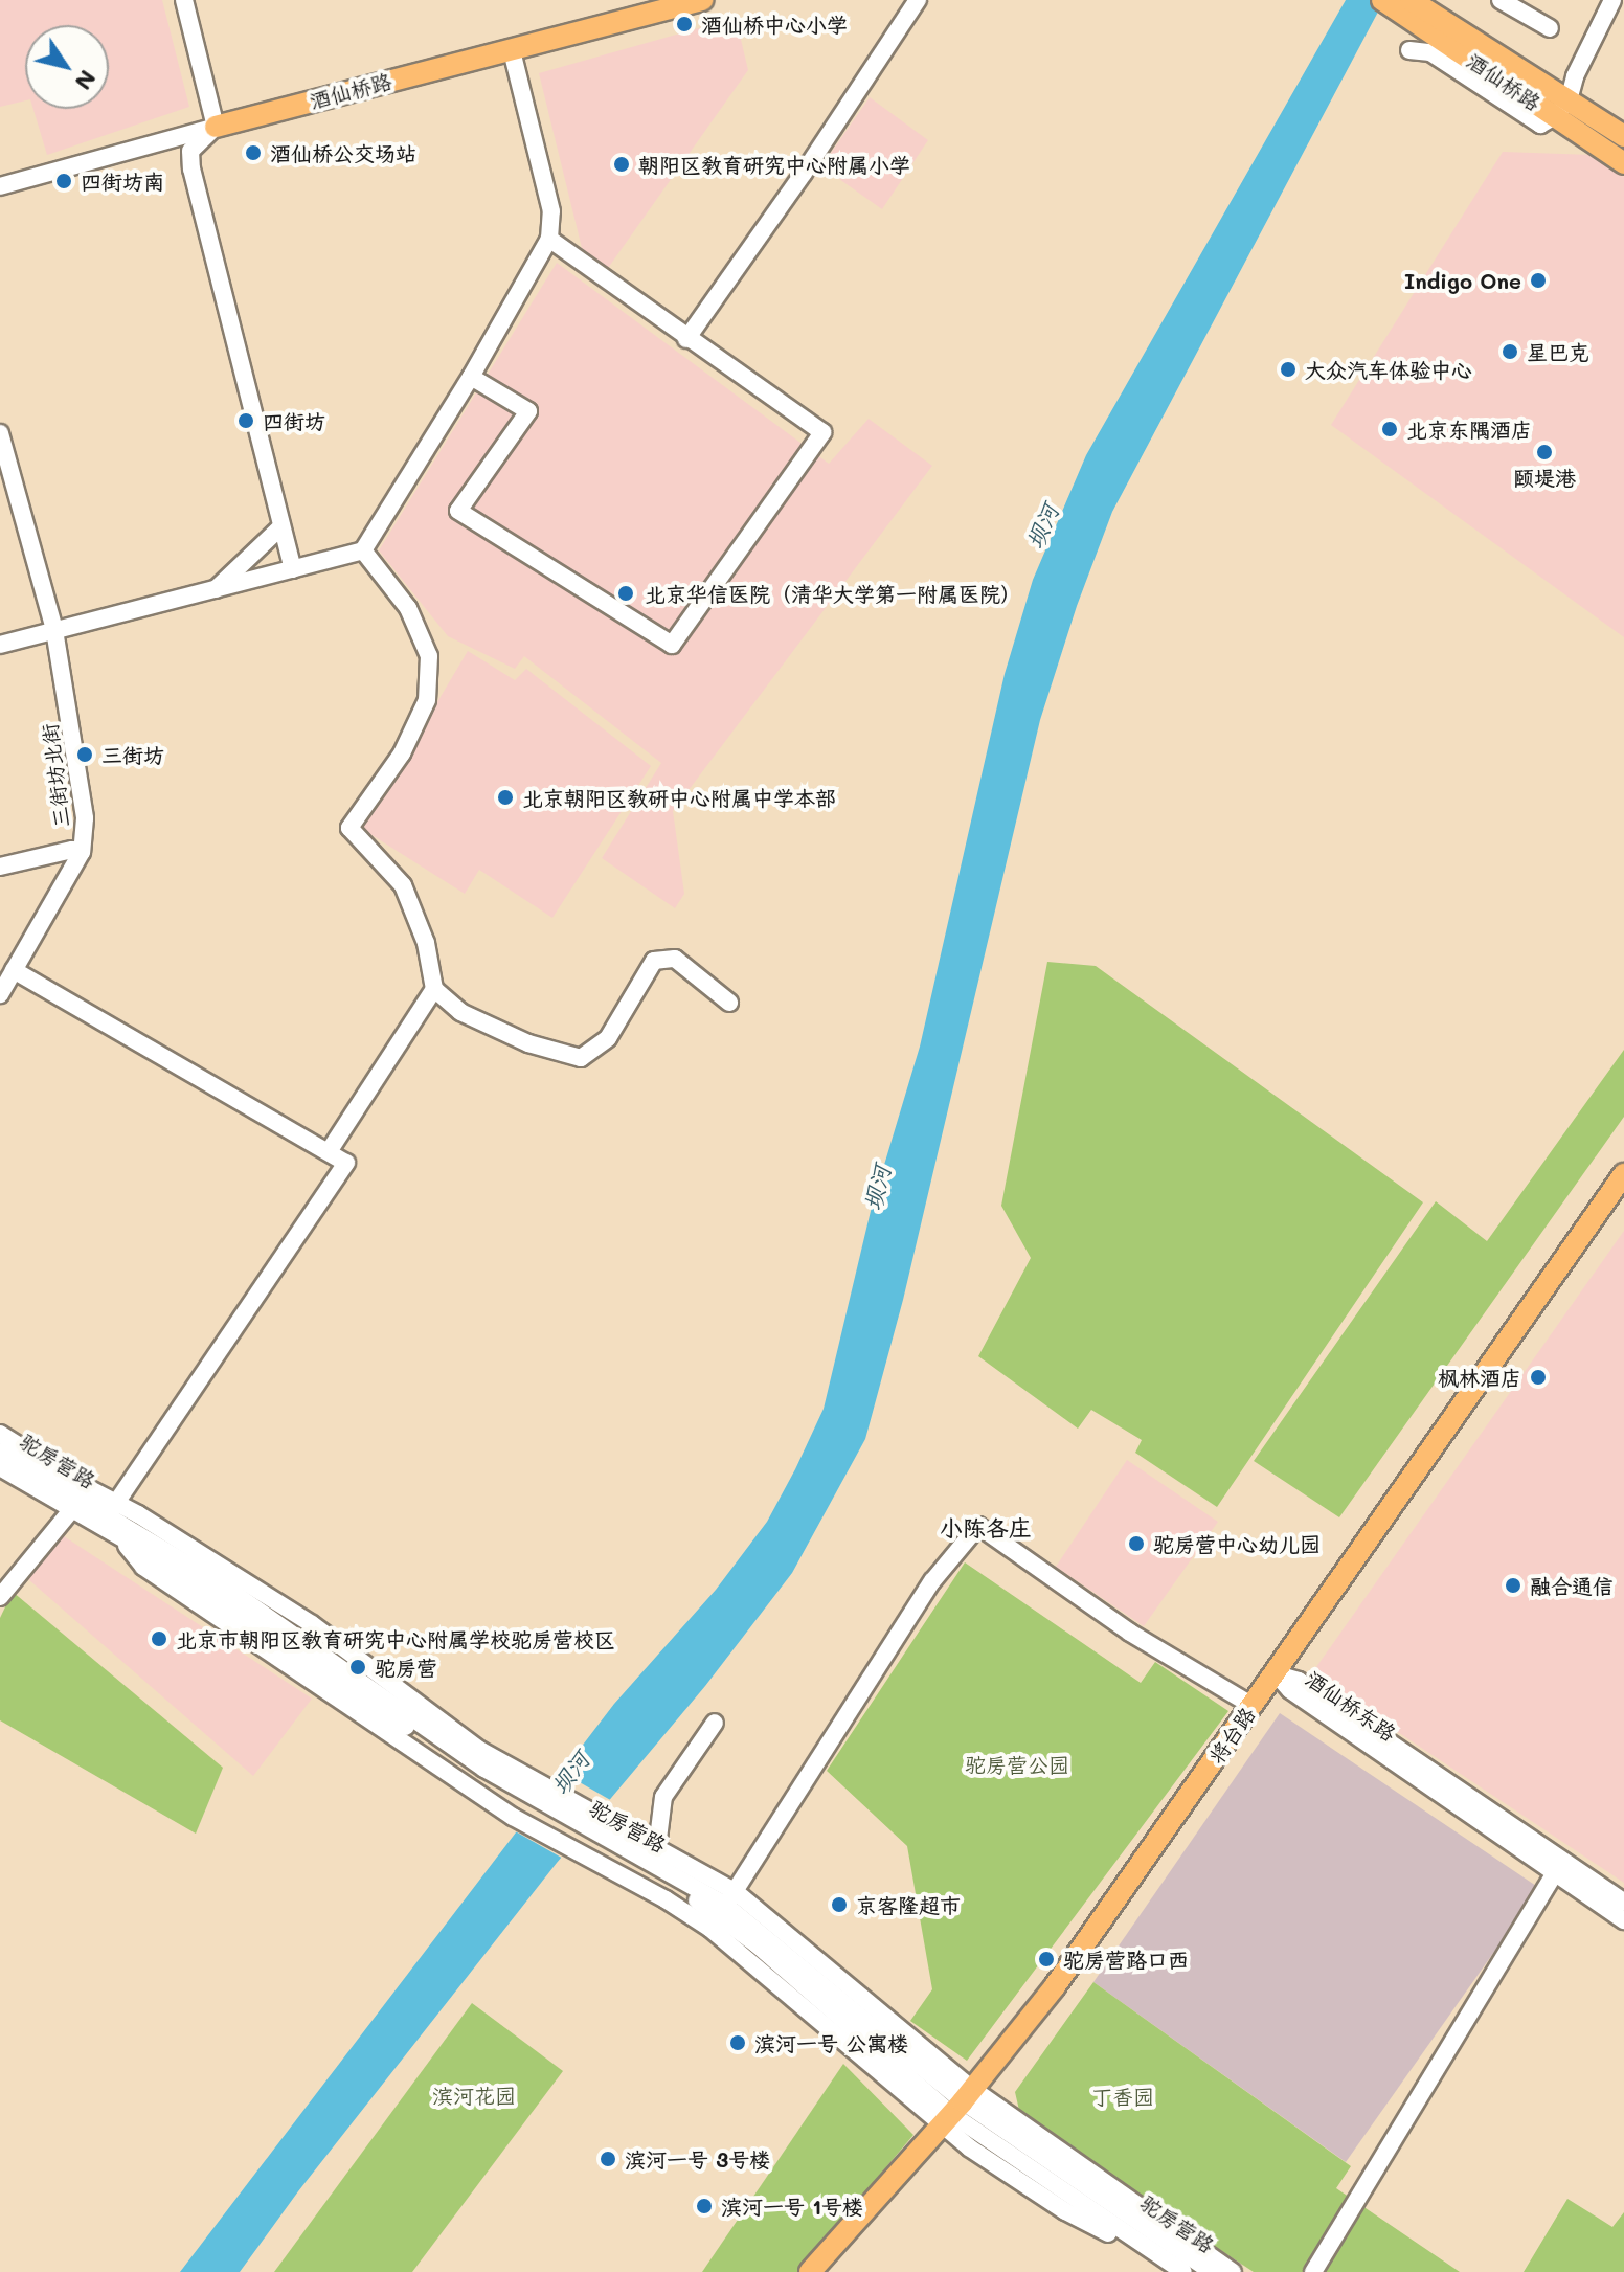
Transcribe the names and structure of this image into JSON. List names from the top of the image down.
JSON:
{
  "streets": {
    "main road": ["酒仙桥路", "将台路"],
    "street": ["三街坊北街", "驼房营路", "酒仙桥东路"]
  },
  "crossings": [
    ["驼房营路", "将台路"],
    ["酒仙桥东路", "将台路"]
  ],
  "districts": ["小陈各庄"],
  "water": ["坝河"],
  "parks": ["驼房营公园", "滨河花园", "丁香园"],
  "places": [
    "酒仙桥中心小学",
    "酒仙桥公交场站",
    "朝阳区教育研究中心附属小学",
    "四街坊南",
    "Indigo One",
    "星巴克",
    "大众汽车体验中心",
    "四街坊",
    "北京东隅酒店",
    "颐堤港",
    "北京华信医院（清华大学第一附属医院）",
    "三街坊",
    "北京朝阳区教研中心附属中学本部",
    "枫林酒店",
    "驼房营中心幼儿园",
    "融合通信",
    "北京市朝阳区教育研究中心附属学校驼房营校区",
    "驼房营",
    "京客隆超市",
    "驼房营路口西",
    "滨河一号 公寓楼",
    "滨河一号 3号楼",
    "滨河一号 1号楼"
  ],
  "north": "bottom right"
}
